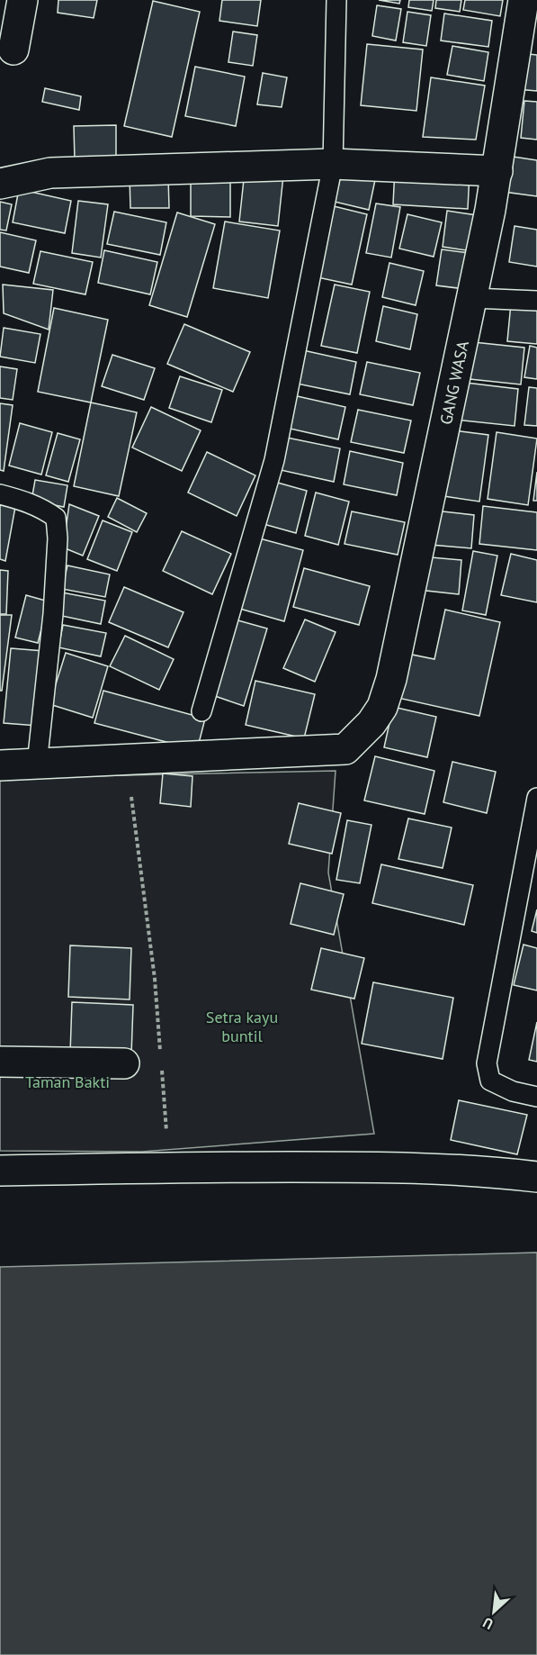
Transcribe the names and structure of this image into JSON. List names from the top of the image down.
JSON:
{
  "streets": {
    "street": ["GANG WASA"]
  },
  "parks": ["Setra kayu buntil", "Taman Bakti"],
  "north": "bottom left"
}
